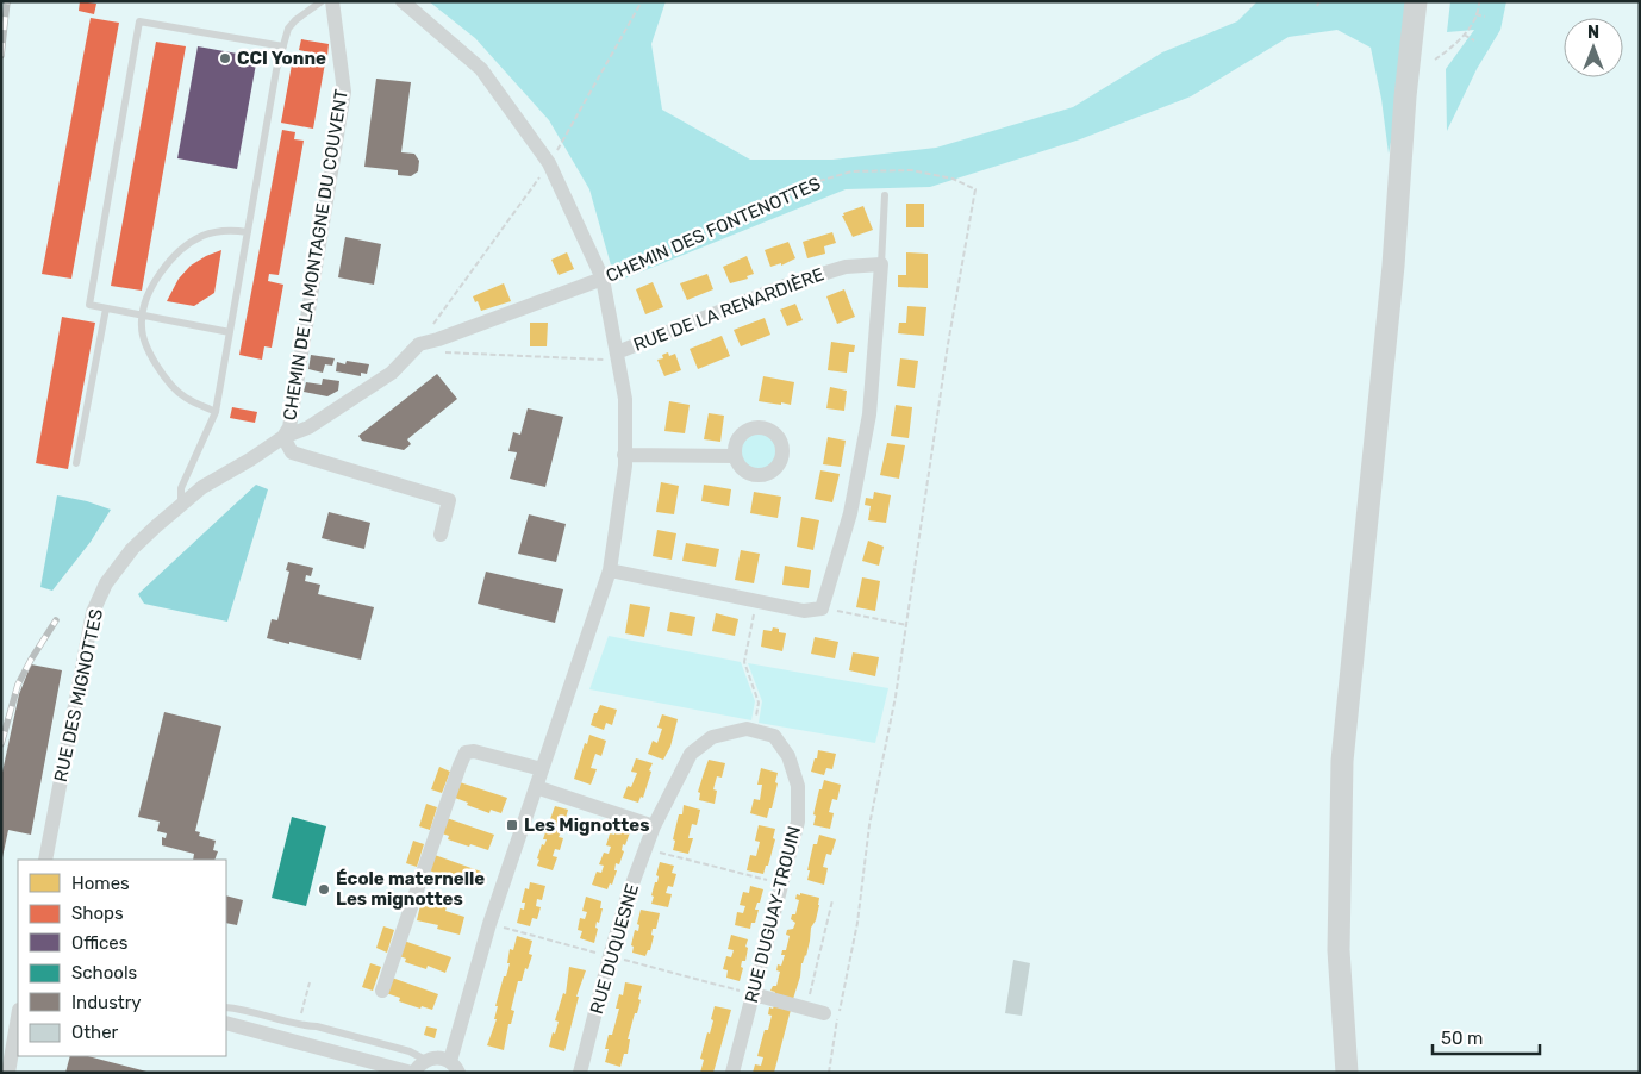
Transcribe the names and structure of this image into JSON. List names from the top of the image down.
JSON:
{
  "streets": {
    "street": [
      "CHEMIN DES FONTENOTTES",
      "CHEMIN DE LA MONTAGNE DU COUVENT",
      "RUE DE LA RENARDIÈRE",
      "RUE DES MIGNOTTES",
      "RUE DUGUAY-TROUIN",
      "RUE DUQUESNE"
    ]
  },
  "crossings": [
    ["CHEMIN DES FONTENOTTES", "RUE DES MIGNOTTES"],
    ["CHEMIN DE LA MONTAGNE DU COUVENT", "RUE DES MIGNOTTES"]
  ],
  "places": {
    "other": ["CCI Yonne", "École maternelle Les mignottes"],
    "transit": ["Les Mignottes"]
  },
  "legend": [
    "Homes",
    "Shops",
    "Offices",
    "Schools",
    "Industry",
    "Other"
  ],
  "scale_bar": "50 m",
  "north": "top"
}
